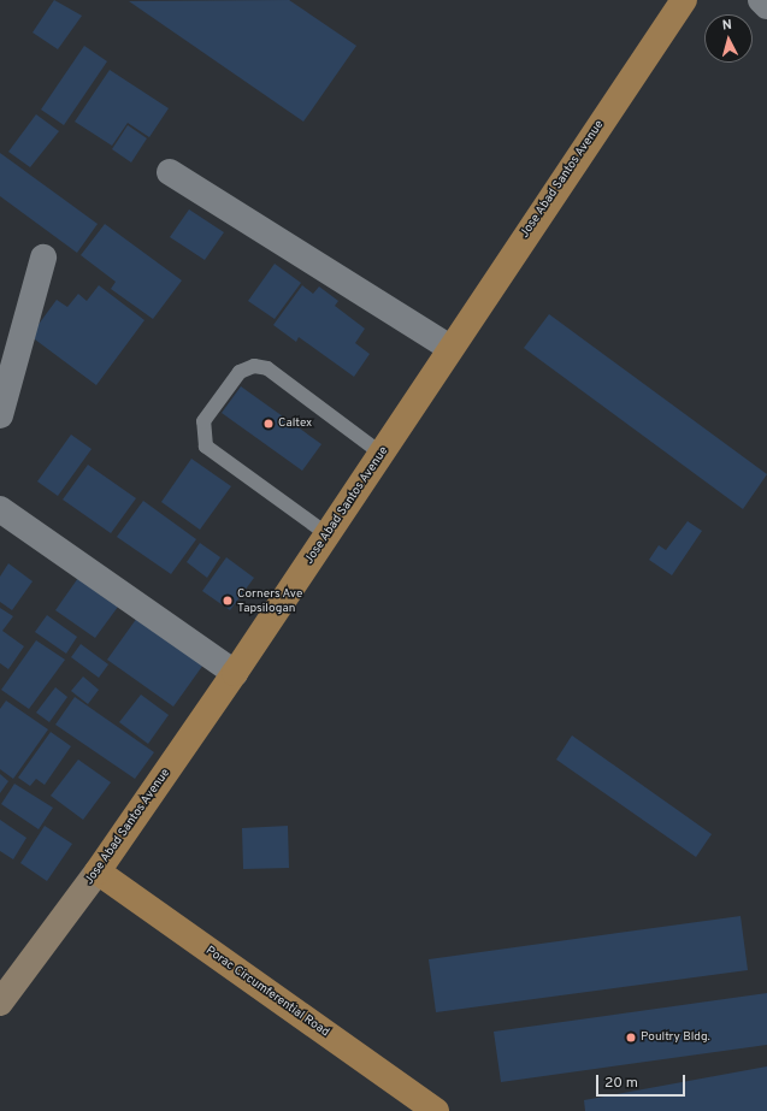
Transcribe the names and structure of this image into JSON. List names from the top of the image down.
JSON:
{
  "streets": {
    "main road": ["Jose Abad Santos Avenue", "Porac Circumferential Road"]
  },
  "crossings": [
    ["Jose Abad Santos Avenue", "Porac Circumferential Road"]
  ],
  "places": ["Caltex", "Corners Ave Tapsilogan", "Poultry Bldg."],
  "scale_bar": "20 m",
  "north": "top"
}
